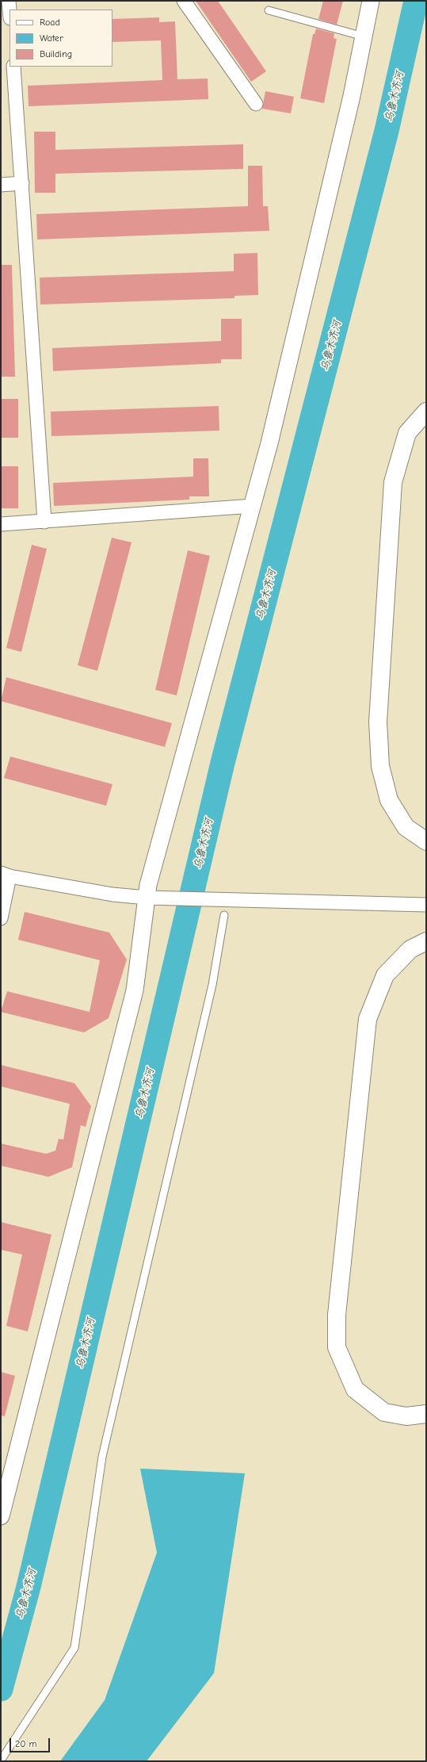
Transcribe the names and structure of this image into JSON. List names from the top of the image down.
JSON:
{
  "water": ["乌鲁木齐河"],
  "legend": ["Road", "Water", "Building"],
  "scale_bar": "20 m"
}
